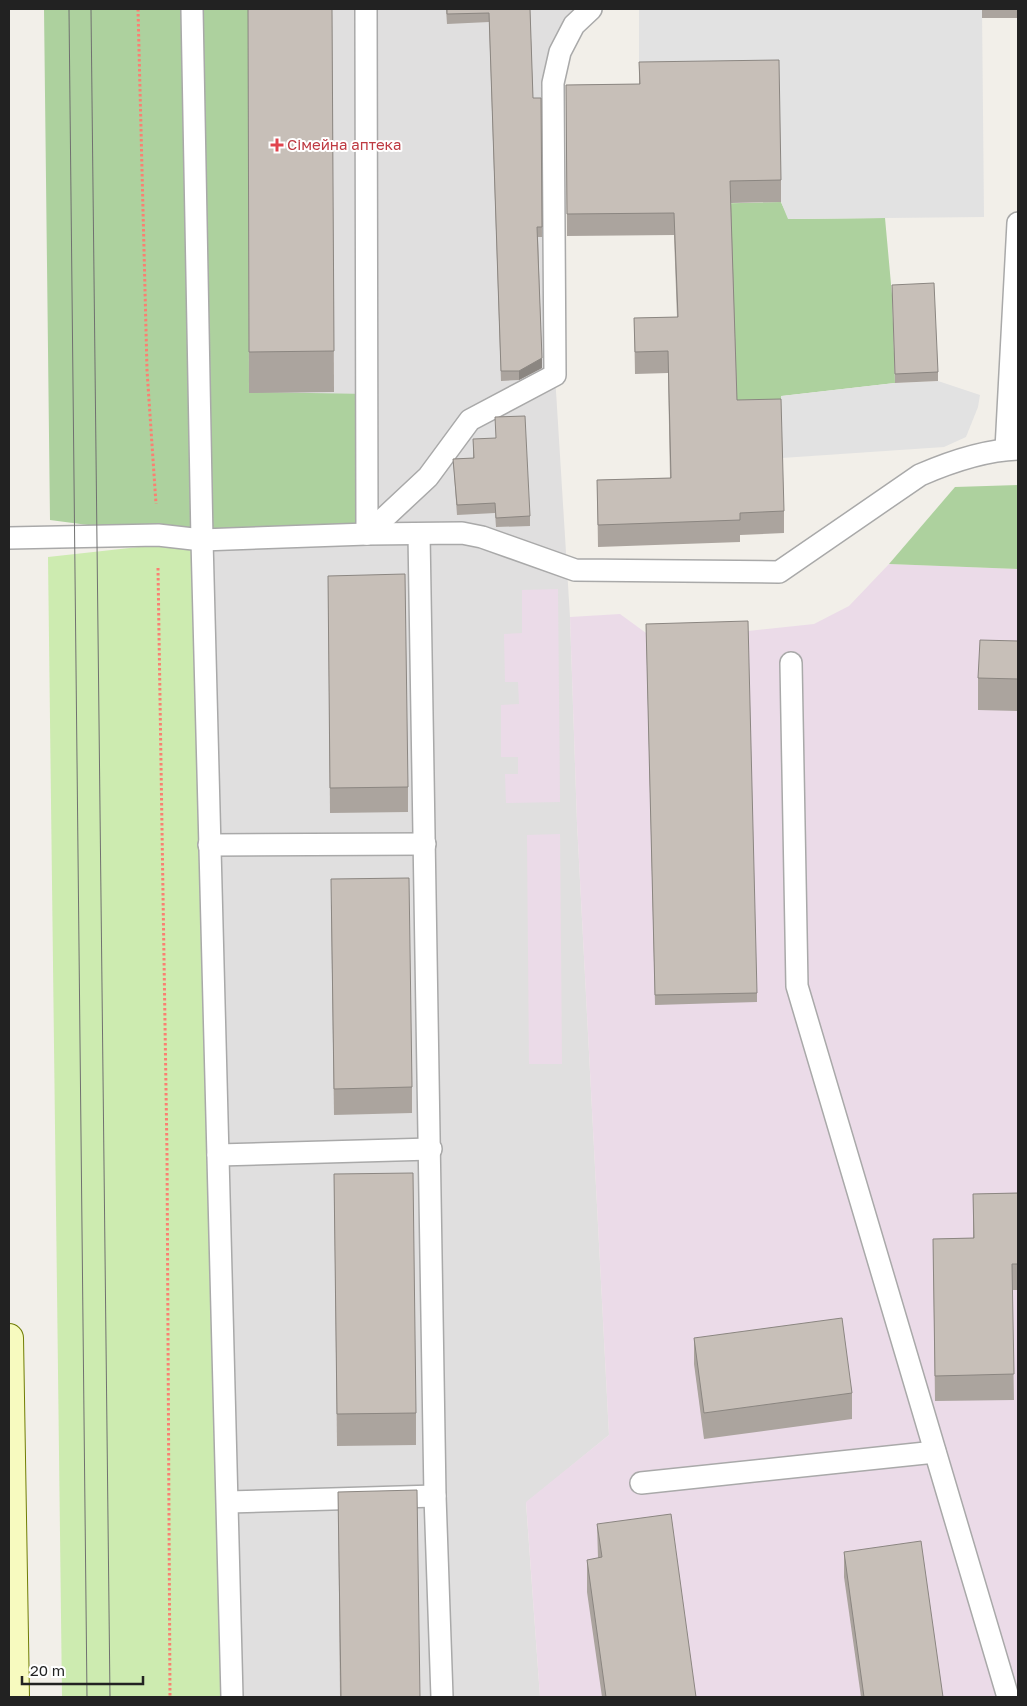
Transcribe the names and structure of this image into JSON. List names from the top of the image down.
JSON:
{
  "places": {
    "health": ["Сімейна аптека"]
  },
  "scale_bar": "20 m"
}
